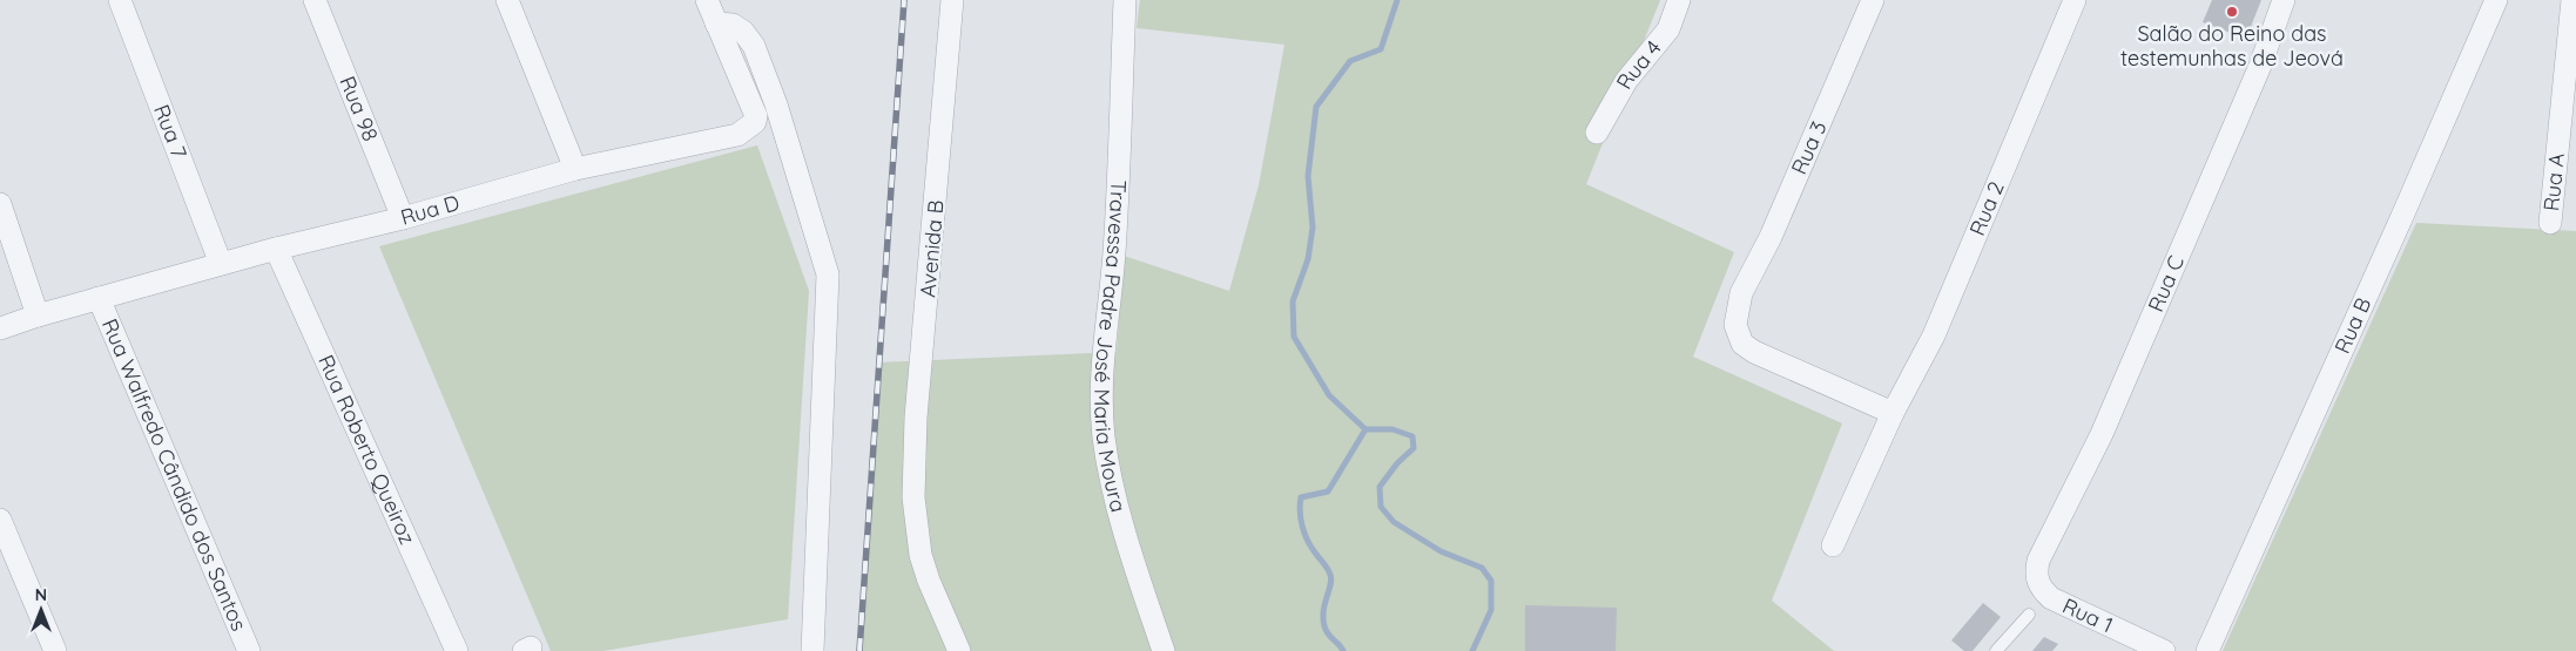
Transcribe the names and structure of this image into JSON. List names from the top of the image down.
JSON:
{
  "streets": {
    "street": [
      "Rua 4",
      "Rua 98",
      "Rua 7",
      "Rua 3",
      "Rua A",
      "Rua 2",
      "Rua D",
      "Avenida B",
      "Rua C",
      "Rua B",
      "Travessa Padre José Maria Moura",
      "Rua Roberto Queiroz",
      "Rua Walfredo Cândido dos Santos",
      "Rua 1"
    ]
  },
  "crossings": [
    ["Rua 98", "Rua D"],
    ["Rua 7", "Rua D"],
    ["Rua 3", "Rua 2"],
    ["Rua D", "Rua Roberto Queiroz"],
    ["Rua D", "Rua Walfredo Cândido dos Santos"],
    ["Rua C", "Rua 1"]
  ],
  "places": ["Salão do Reino das testemunhas de Jeová"],
  "north": "top"
}
